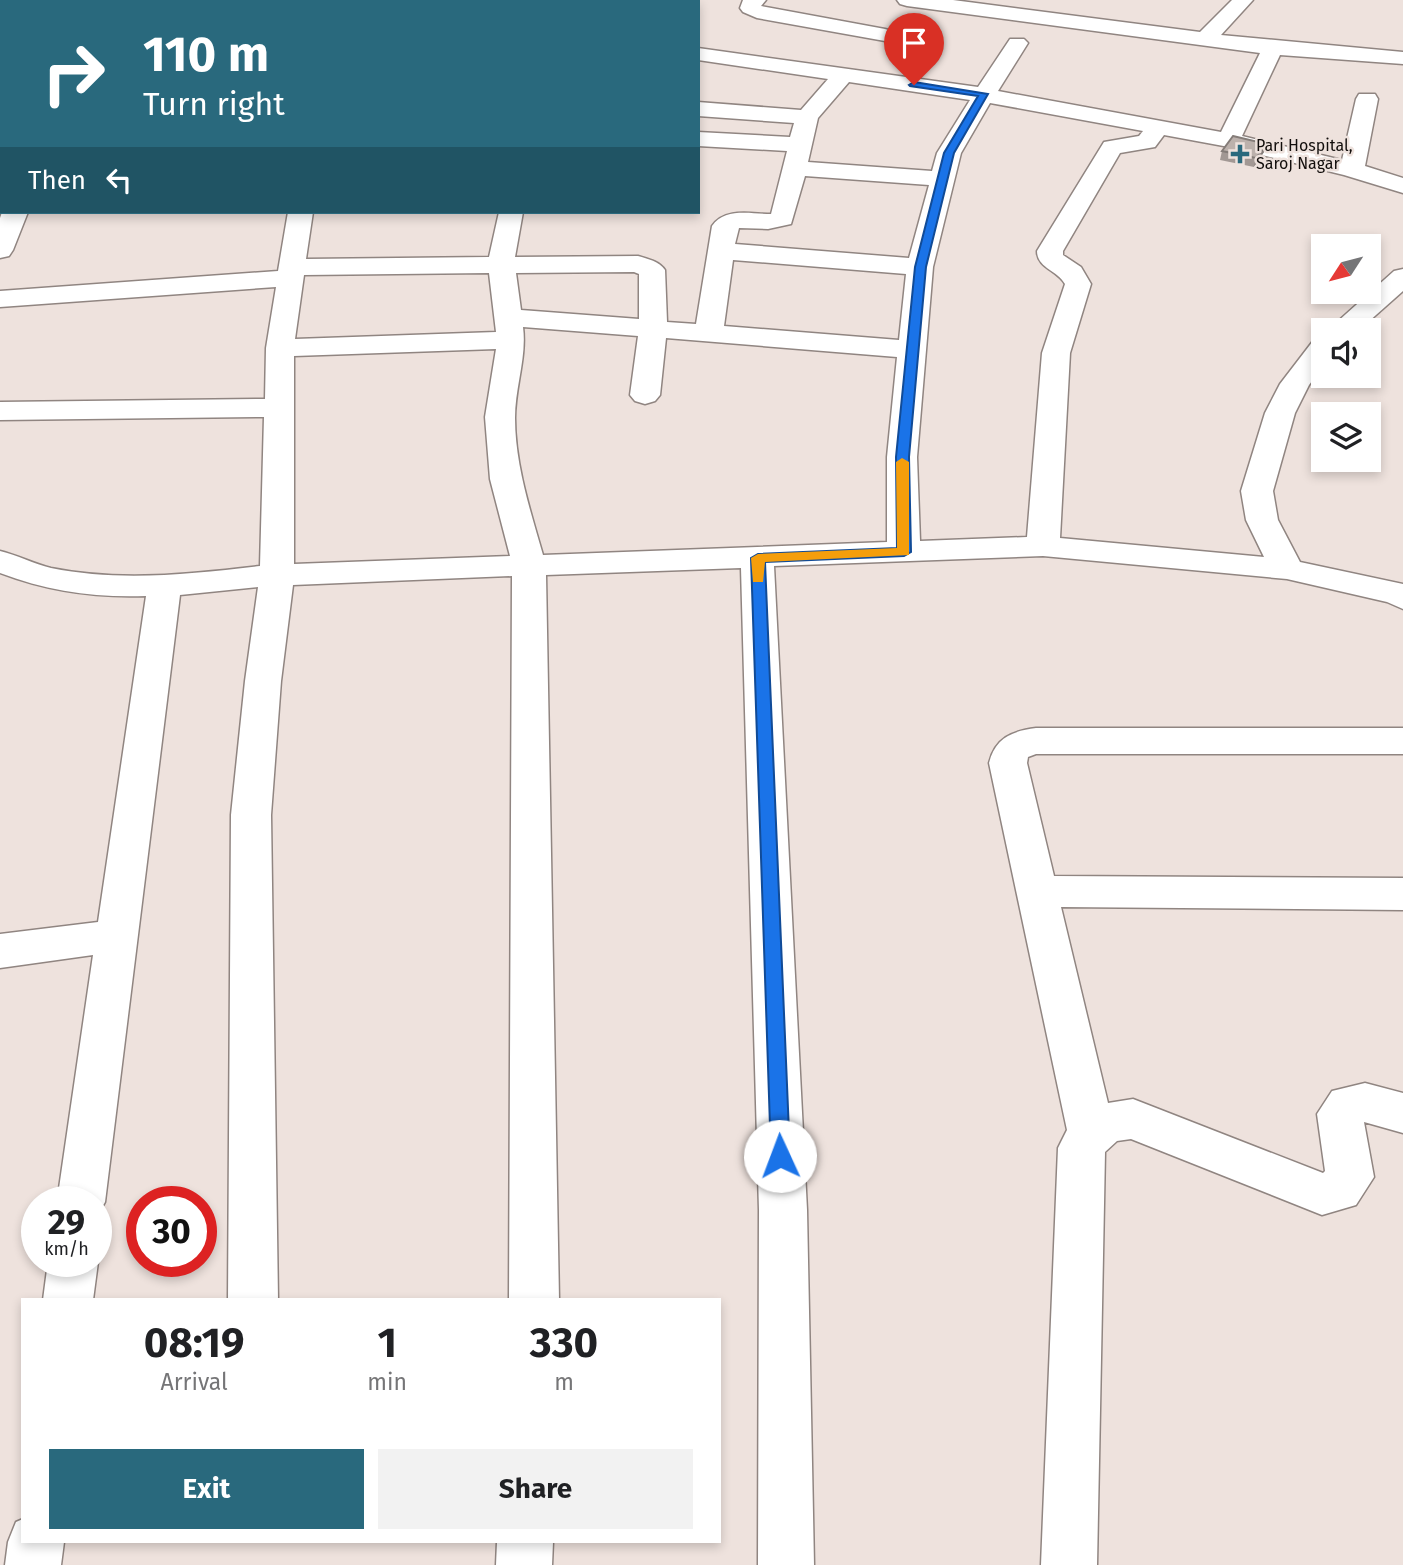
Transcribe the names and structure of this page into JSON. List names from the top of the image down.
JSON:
{
  "places": {
    "health": ["Pari Hospital, Saroj Nagar"]
  },
  "north": "bottom left",
  "page": {
    "turn": ["110 m", "Turn right"],
    "then": "Then",
    "speed": "29 km/h",
    "limit": "30",
    "eta": [
      "08:19",
      "Arrival",
      "1",
      "min",
      "330",
      "m"
    ],
    "buttons": ["Exit", "Share"]
  }
}
